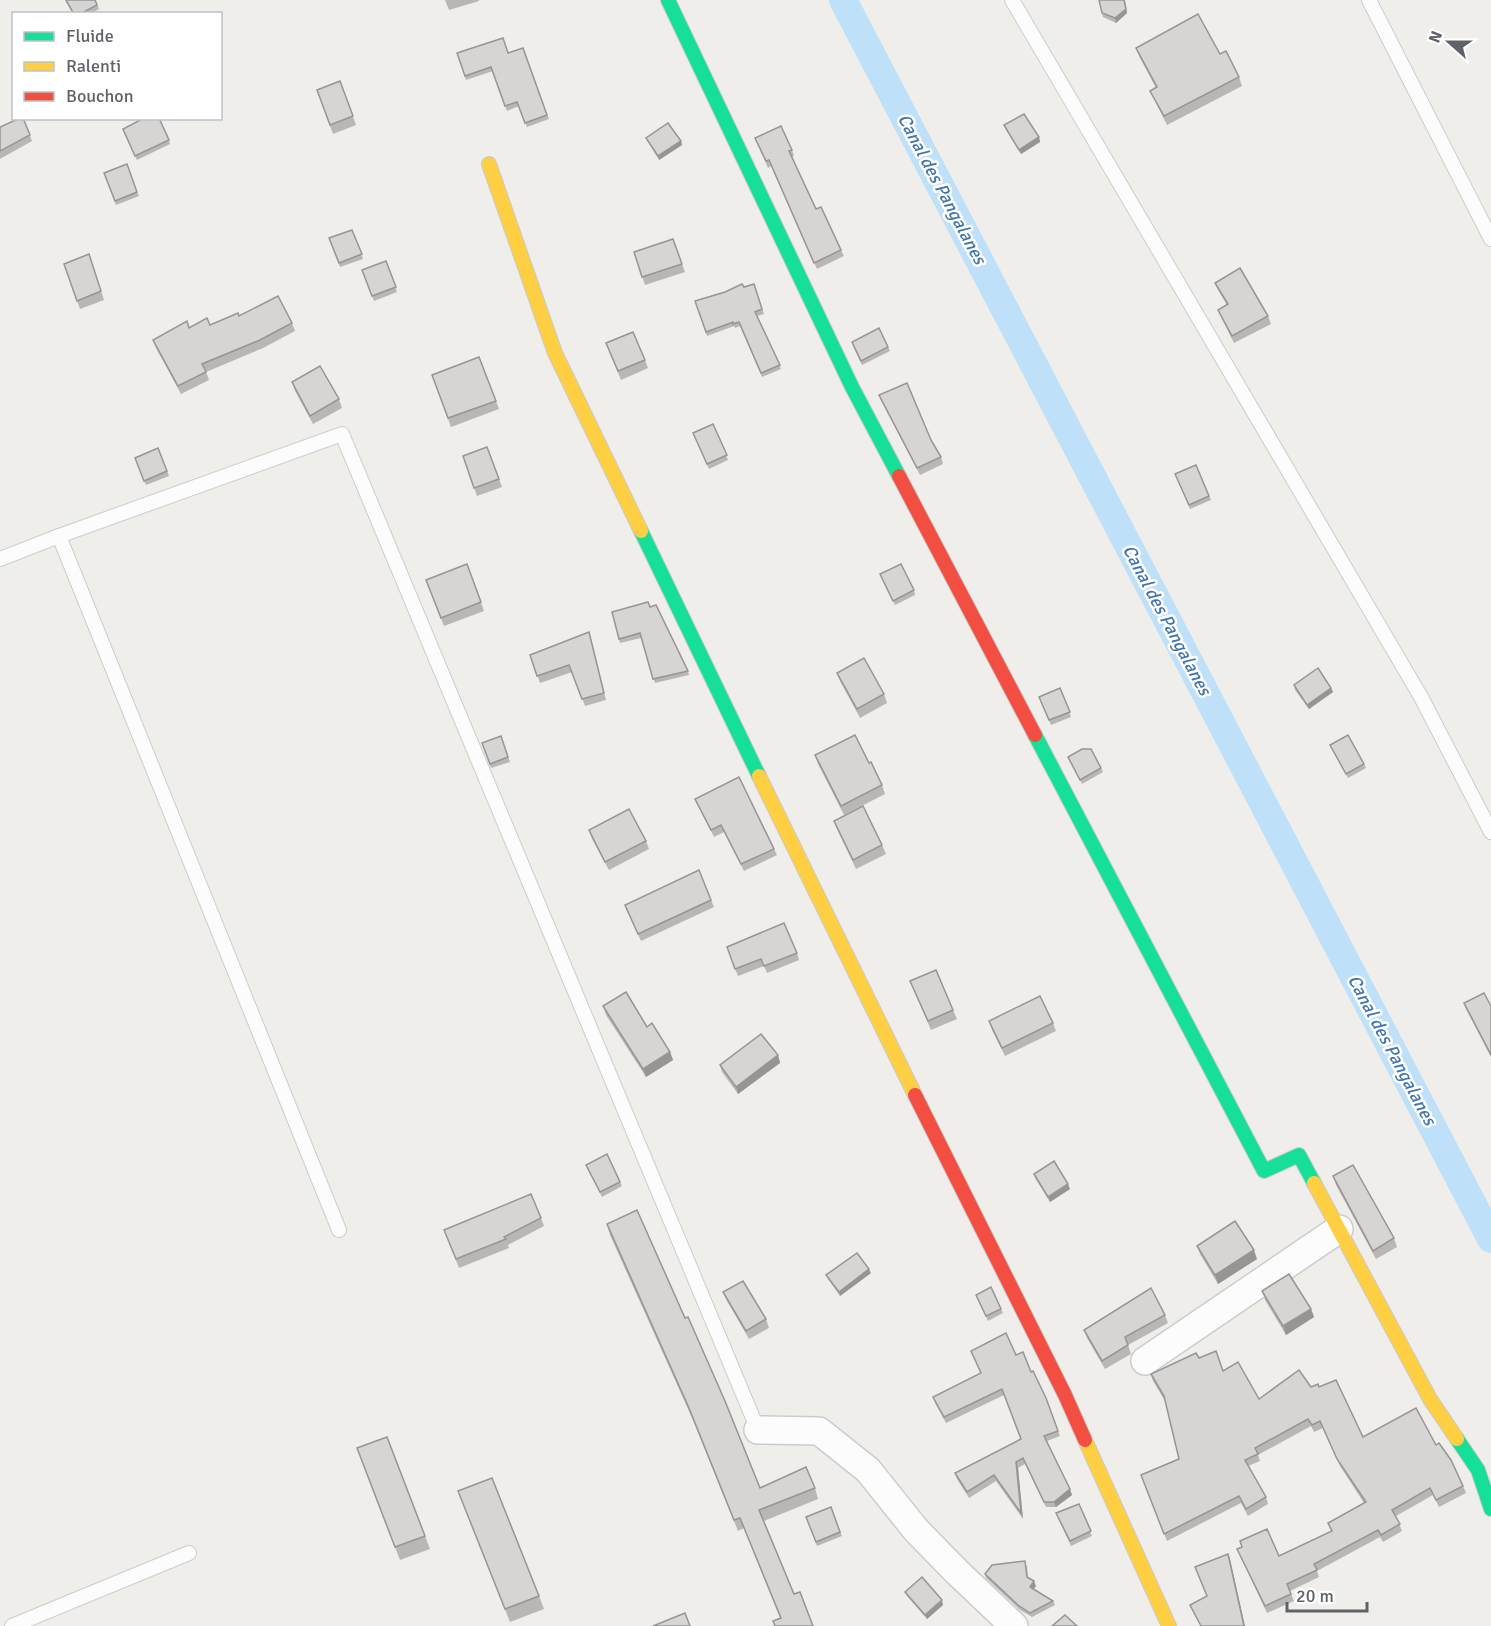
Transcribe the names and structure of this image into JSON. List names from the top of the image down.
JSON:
{
  "water": ["Canal des Pangalanes"],
  "legend": ["Fluide", "Ralenti", "Bouchon"],
  "scale_bar": "20 m",
  "north": "left"
}
